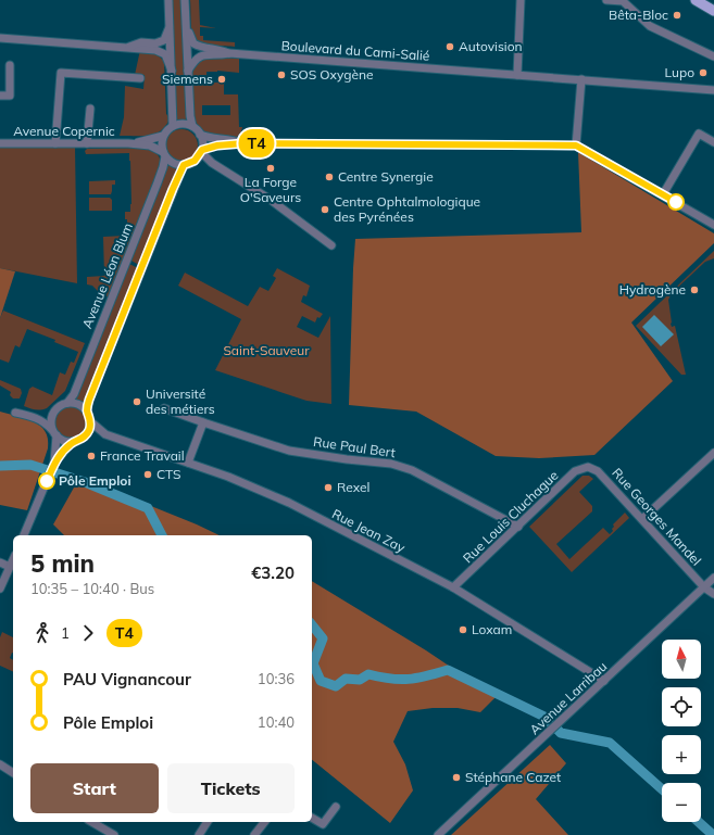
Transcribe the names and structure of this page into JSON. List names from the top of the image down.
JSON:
{
  "streets": {
    "street": [
      "Boulevard du Cami-Salié",
      "Avenue Copernic",
      "Avenue Léon Blum",
      "Rue Paul Bert",
      "Rue Louis Cluchague",
      "Rue Georges Mandel",
      "Rue Jean Zay",
      "Avenue Larribau"
    ]
  },
  "crossings": [
    ["Avenue Copernic", "Avenue Léon Blum"],
    ["Avenue Léon Blum", "Rue Jean Zay"],
    ["Rue Paul Bert", "Rue Louis Cluchague"],
    ["Rue Louis Cluchague", "Rue Georges Mandel"],
    ["Rue Louis Cluchague", "Rue Jean Zay"],
    ["Rue Georges Mandel", "Avenue Larribau"],
    ["Rue Jean Zay", "Avenue Larribau"]
  ],
  "parks": ["Saint-Sauveur"],
  "places": [
    "Bêta-Bloc",
    "Autovision",
    "Lupo",
    "SOS Oxygène",
    "Siemens",
    "La Forge O'Saveurs",
    "Centre Synergie",
    "Centre Ophtalmologique des Pyrénées",
    "Hydrogène",
    "Université des métiers",
    "France Travail",
    "CTS",
    "Pôle Emploi",
    "Rexel",
    "Loxam",
    "Stéphane Cazet"
  ],
  "lines": ["bus line T4"],
  "north": "top",
  "page": {
    "on_map": "T4",
    "heading": ["5 min", "10:35 – 10:40 · Bus", "€3.20"],
    "legs": ["1", "T4"],
    "map_buttons": ["+", "−"],
    "list": [
      {
        "name": "PAU Vignancour",
        "value": "10:36"
      },
      {
        "name": "Pôle Emploi",
        "value": "10:40"
      }
    ],
    "buttons": ["Start", "Tickets"]
  }
}
